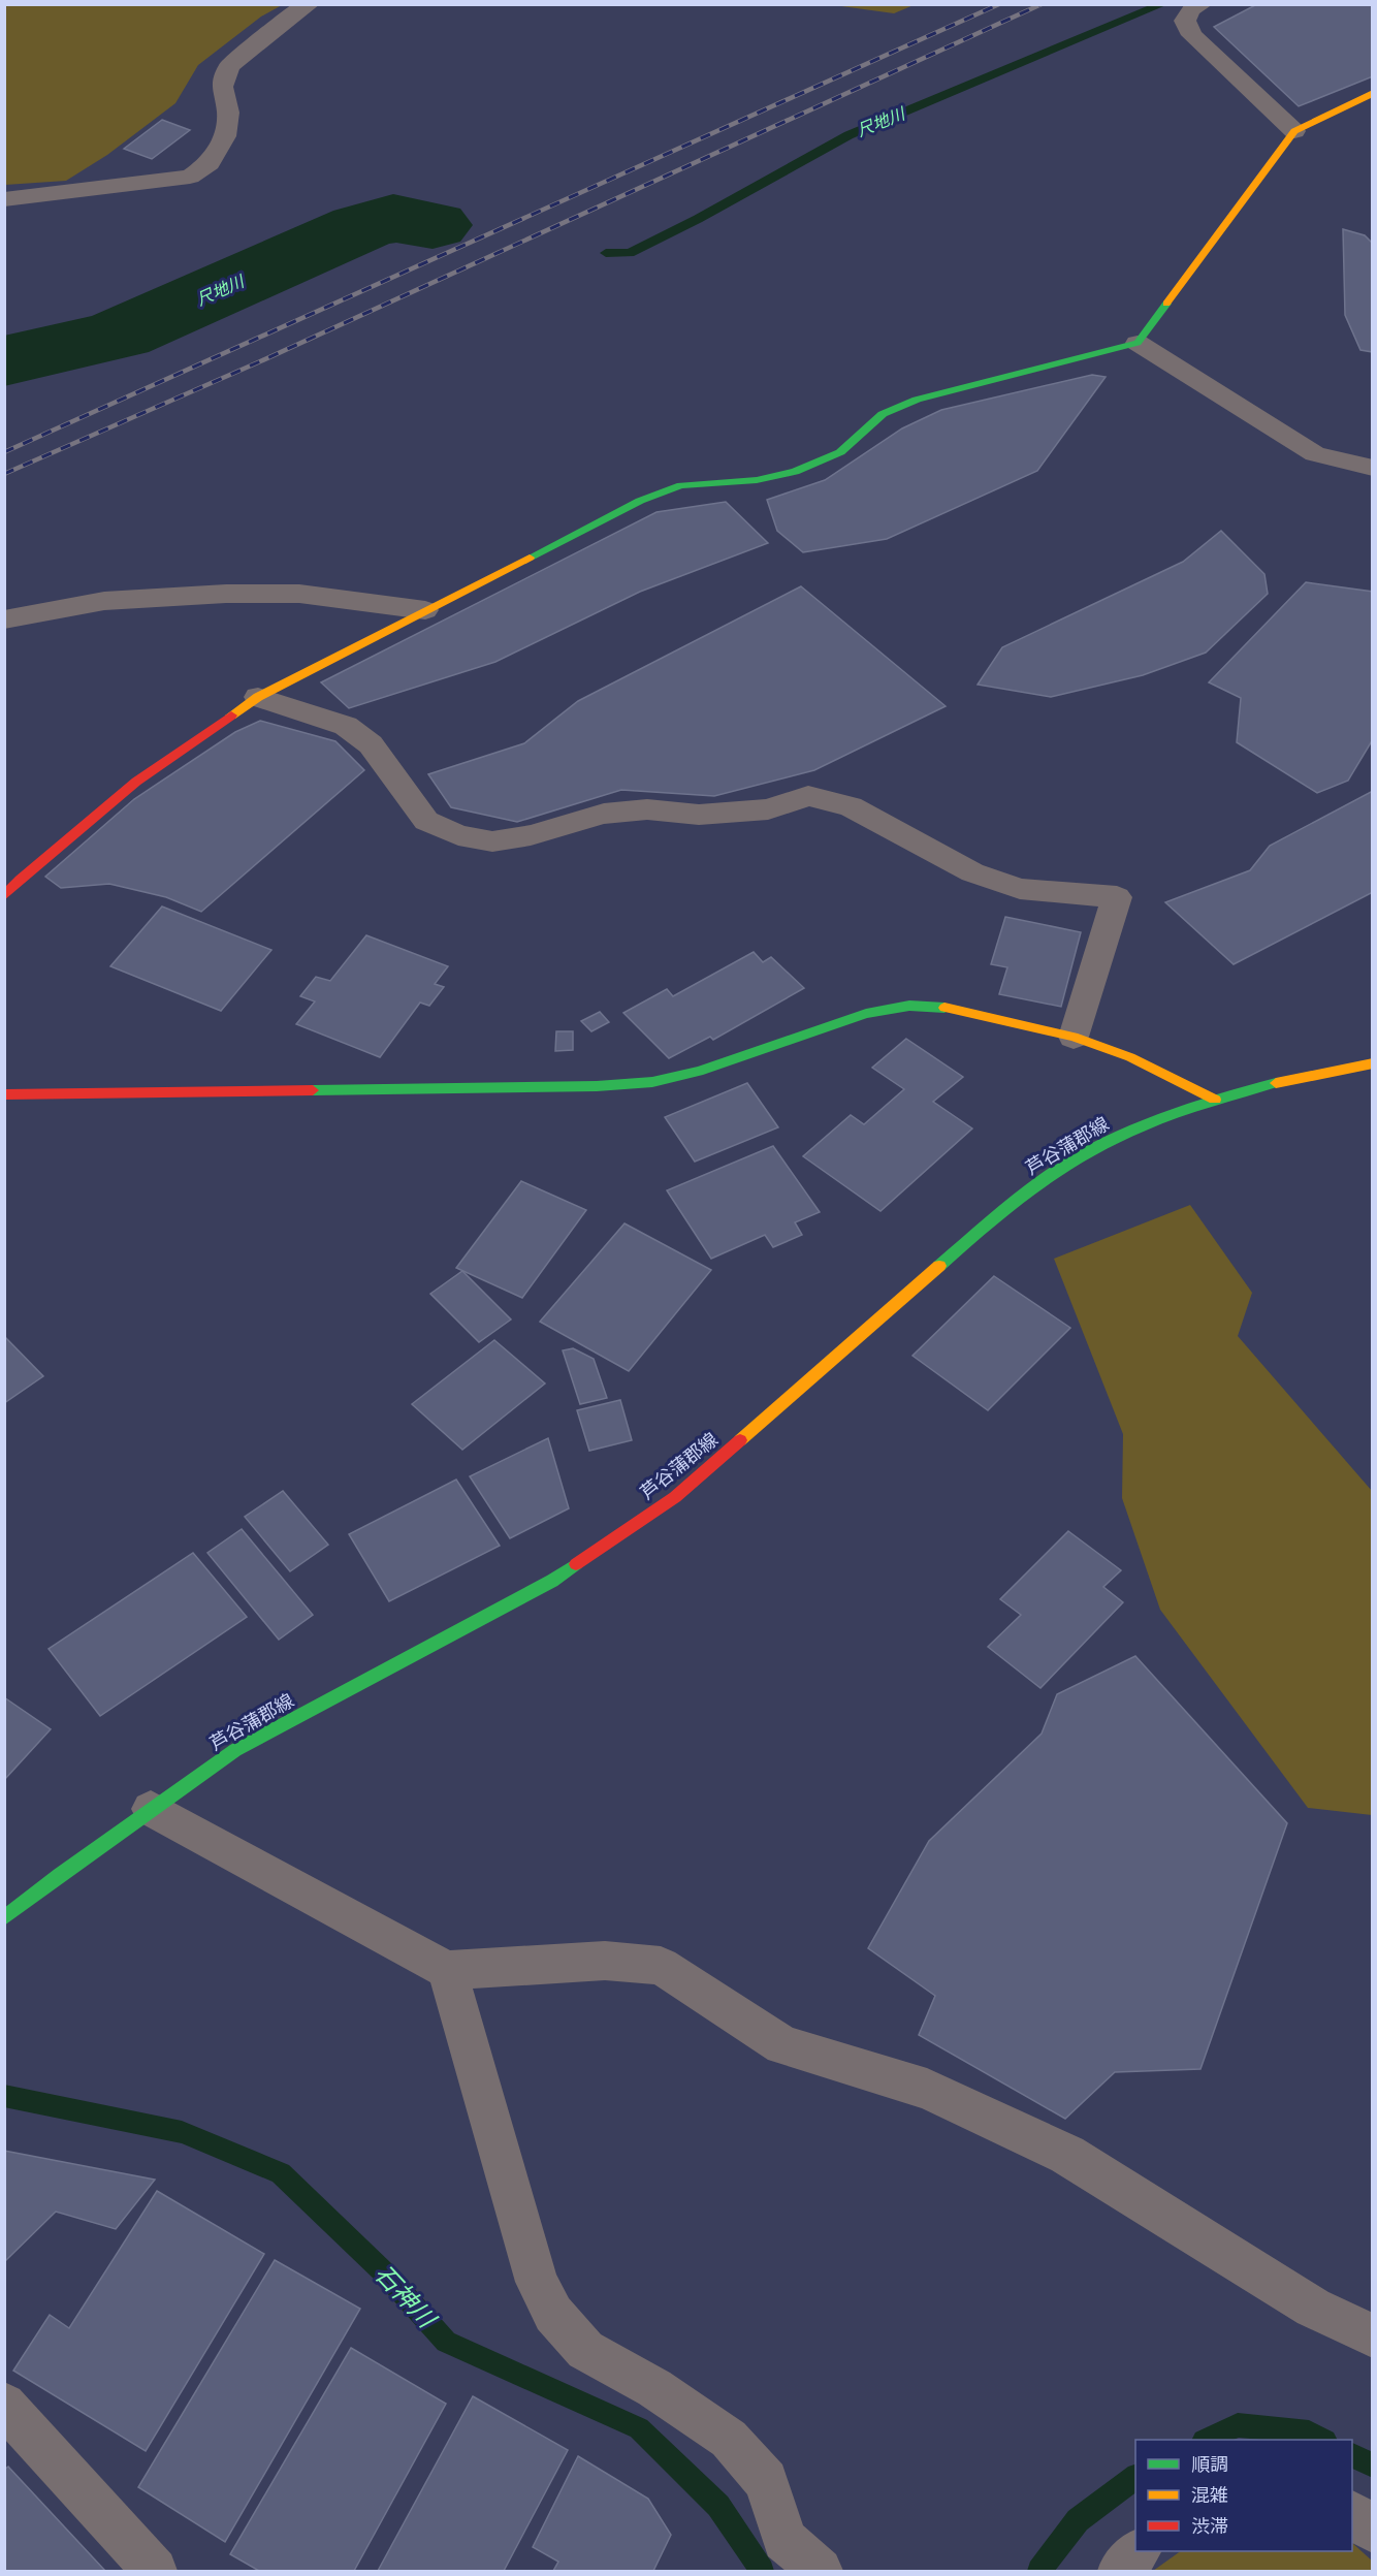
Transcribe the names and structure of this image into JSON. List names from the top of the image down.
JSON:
{
  "streets": {
    "street": ["芦谷蒲郡線"]
  },
  "water": ["尺地川", "石神川"],
  "legend": ["順調", "混雑", "渋滞"]
}
